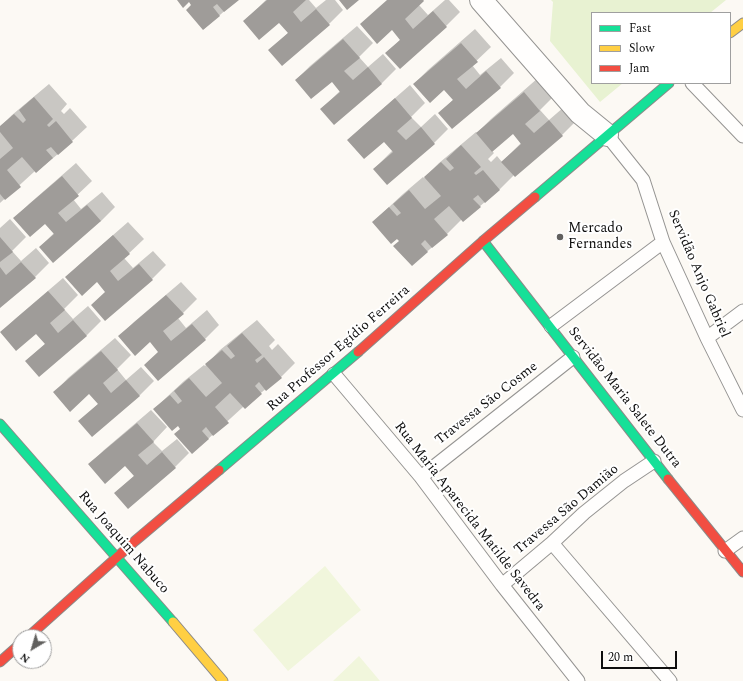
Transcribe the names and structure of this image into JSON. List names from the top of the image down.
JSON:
{
  "streets": {
    "street": ["Rua Professor Egídio Ferreira", "Servidão Maria Salete Dutra", "Rua Joaquim Nabuco"],
    "lane": [
      "Servidão Anjo Gabriel",
      "Travessa São Cosme",
      "Travessa São Damião",
      "Rua Maria Aparecida Matilde Savedra"
    ]
  },
  "crossings": [
    ["Servidão Anjo Gabriel", "Rua Professor Egídio Ferreira"],
    ["Rua Professor Egídio Ferreira", "Servidão Maria Salete Dutra"],
    ["Rua Professor Egídio Ferreira", "Rua Maria Aparecida Matilde Savedra"],
    ["Rua Professor Egídio Ferreira", "Rua Joaquim Nabuco"],
    ["Servidão Maria Salete Dutra", "Travessa São Cosme"],
    ["Servidão Maria Salete Dutra", "Travessa São Damião"],
    ["Travessa São Cosme", "Rua Maria Aparecida Matilde Savedra"],
    ["Travessa São Damião", "Rua Maria Aparecida Matilde Savedra"]
  ],
  "places": ["Mercado Fernandes"],
  "legend": ["Fast", "Slow", "Jam"],
  "scale_bar": "20 m",
  "north": "bottom left"
}
